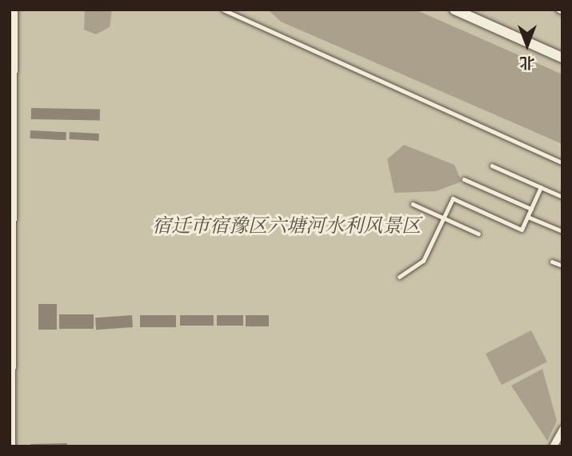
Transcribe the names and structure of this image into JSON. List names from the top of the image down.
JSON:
{
  "parks": ["宿迁市宿豫区六塘河水利风景区"],
  "north": "bottom"
}
